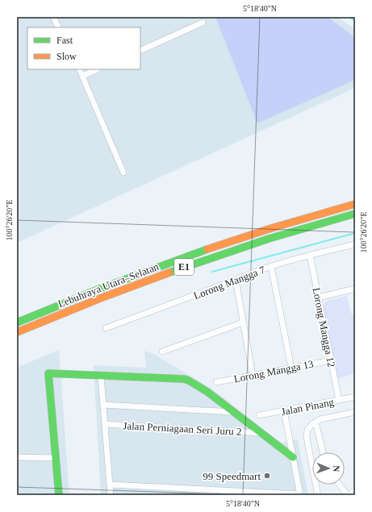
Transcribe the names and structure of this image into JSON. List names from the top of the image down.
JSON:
{
  "streets": {
    "main road": ["E1", "Lebuhraya Utara–Selatan"],
    "street": [
      "Lorong Mangga 7",
      "Lorong Mangga 12",
      "Lorong Mangga 13",
      "Jalan Pinang",
      "Jalan Perniagaan Seri Juru 2"
    ]
  },
  "crossings": [
    ["Lorong Mangga 7", "Lorong Mangga 12"],
    ["Lorong Mangga 12", "Lorong Mangga 13"],
    ["Lorong Mangga 12", "Jalan Pinang"]
  ],
  "places": ["99 Speedmart"],
  "legend": ["Fast", "Slow"],
  "north": "right",
  "coordinates": ["5°18'40\"N", "100°26'20\"E"]
}
